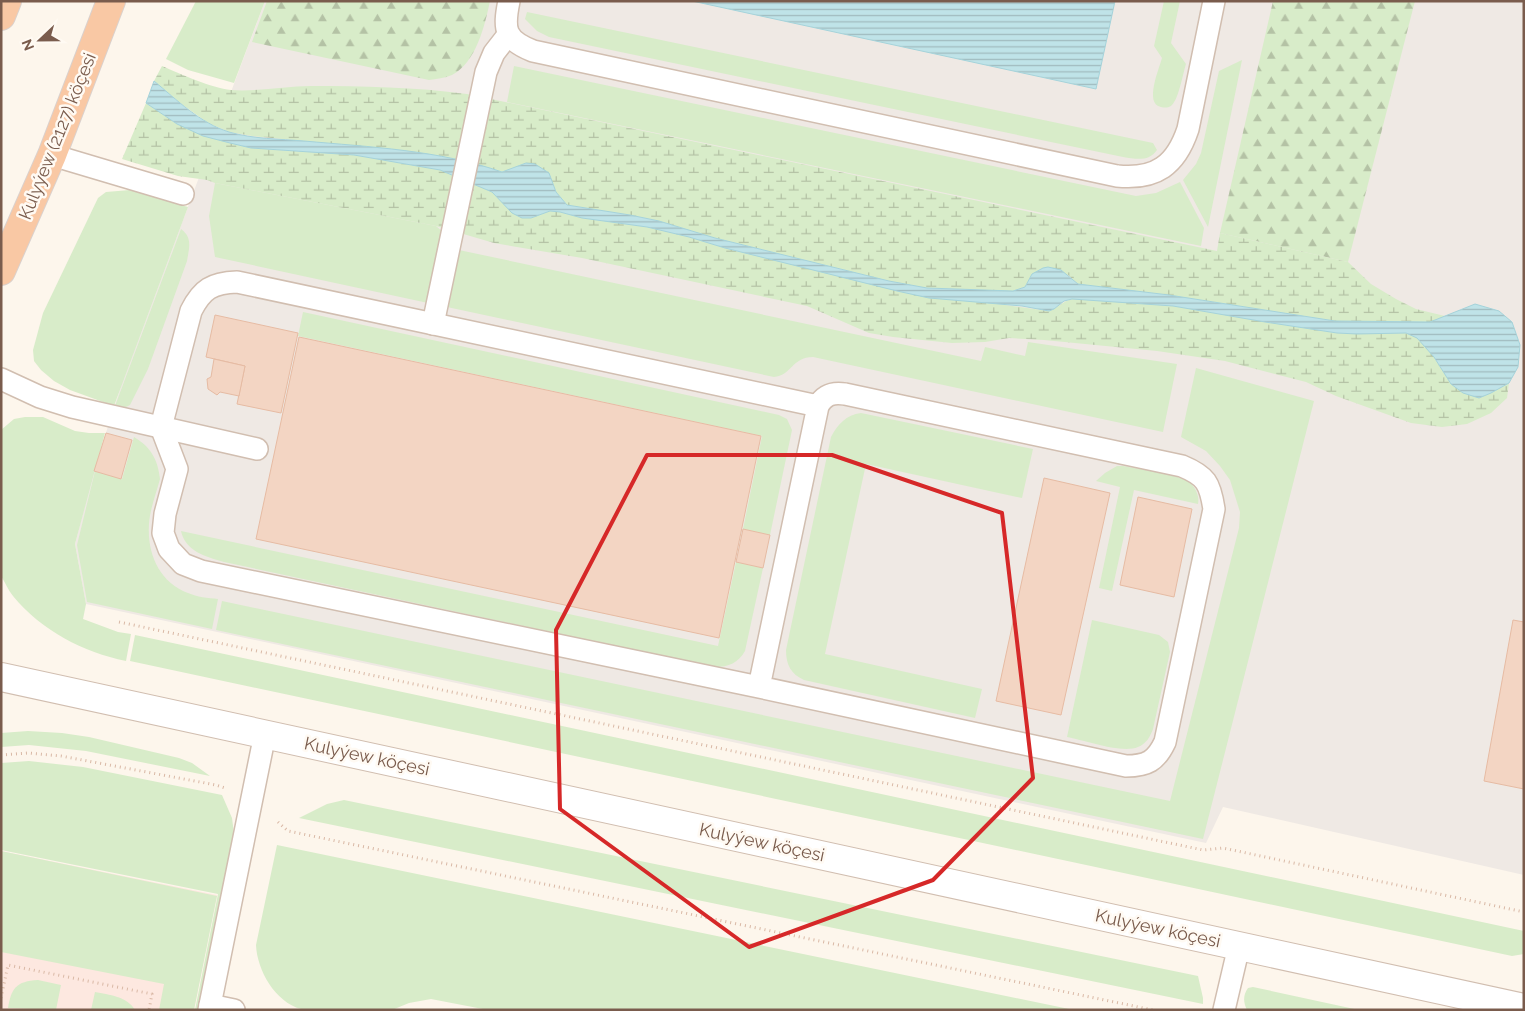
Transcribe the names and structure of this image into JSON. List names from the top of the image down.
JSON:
{
  "streets": {
    "highway": ["Kulyýew (2127) köçesi"],
    "street": ["Kulyýew köçesi"]
  },
  "north": "left"
}
